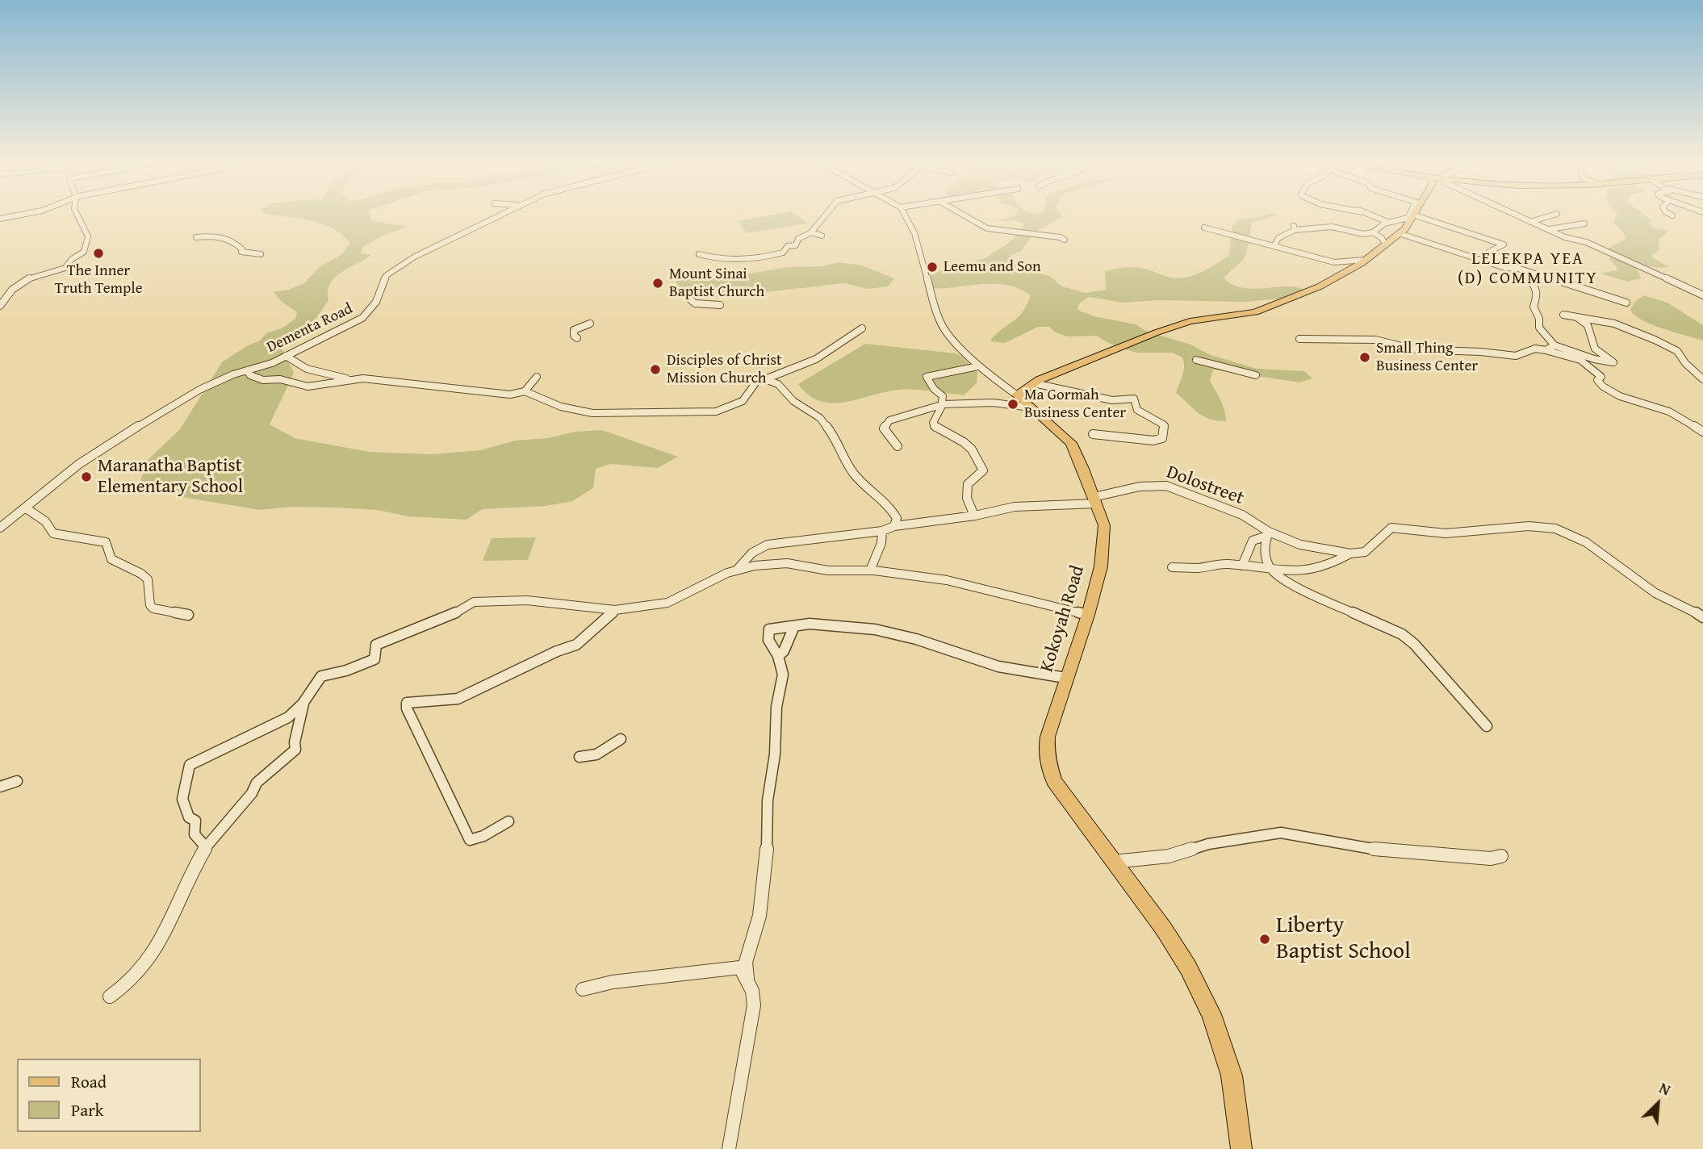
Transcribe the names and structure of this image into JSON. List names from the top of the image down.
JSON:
{
  "streets": {
    "main road": ["Kokoyah Road"],
    "street": ["Dementa Road", "Dolostreet"]
  },
  "crossings": [
    ["Dolostreet", "Kokoyah Road"]
  ],
  "districts": ["LELEKPA YEA (D) COMMUNITY"],
  "places": [
    "The Inner Truth Temple",
    "Leemu and Son",
    "Mount Sinai Baptist Church",
    "Small Thing Business Center",
    "Disciples of Christ Mission Church",
    "Ma Gormah Business Center",
    "Maranatha Baptist Elementary School",
    "Liberty Baptist School"
  ],
  "legend": ["Road", "Park"],
  "north": "top right"
}
